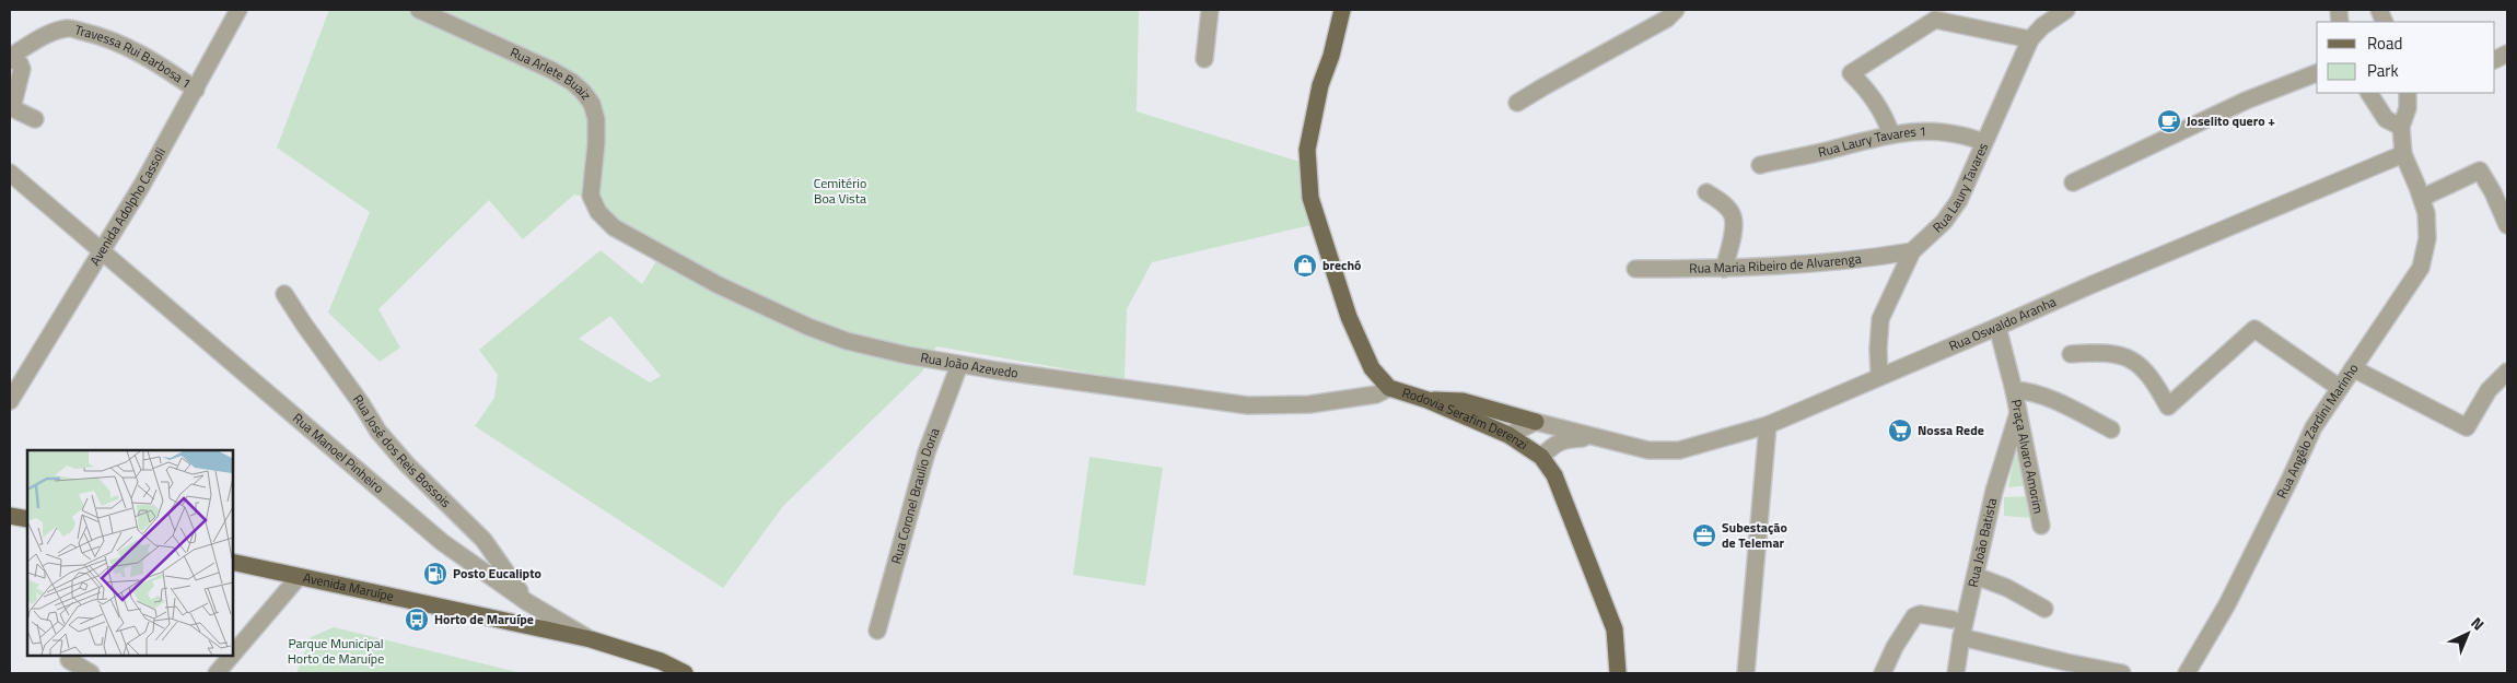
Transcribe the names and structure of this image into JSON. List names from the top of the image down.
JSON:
{
  "streets": {
    "main road": ["Rodovia Serafim Derenzi", "Avenida Maruípe"],
    "street": [
      "Travessa Rui Barbosa 1",
      "Rua Arlete Buaiz",
      "Rua Laury Tavares 1",
      "Rua Laury Tavares",
      "Avenida Adolpho Cassoli",
      "Rua Maria Ribeiro de Alvarenga",
      "Rua Oswaldo Aranha",
      "Rua João Azevedo",
      "Rua Angêlo Zardini Marinho",
      "Rua José dos Reis Bossois",
      "Rua Manoel Pinheiro",
      "Praça Alvaro Amorim",
      "Rua Coronel Braulio Doria",
      "Rua João Batista"
    ]
  },
  "crossings": [
    ["Travessa Rui Barbosa 1", "Avenida Adolpho Cassoli"],
    ["Rua Arlete Buaiz", "Rua João Azevedo"],
    ["Rua Laury Tavares 1", "Rua Laury Tavares"],
    ["Rua Laury Tavares", "Rua Maria Ribeiro de Alvarenga"],
    ["Rua Laury Tavares", "Rua Oswaldo Aranha"],
    ["Avenida Adolpho Cassoli", "Rua Manoel Pinheiro"],
    ["Rua Oswaldo Aranha", "Rodovia Serafim Derenzi"],
    ["Rua Oswaldo Aranha", "Rua Angêlo Zardini Marinho"],
    ["Rua Oswaldo Aranha", "Praça Alvaro Amorim"],
    ["Rua João Azevedo", "Rodovia Serafim Derenzi"],
    ["Rua João Azevedo", "Rua Coronel Braulio Doria"],
    ["Rua José dos Reis Bossois", "Rua Manoel Pinheiro"],
    ["Rua Manoel Pinheiro", "Avenida Maruípe"],
    ["Praça Alvaro Amorim", "Rua João Batista"]
  ],
  "parks": ["Cemitério Boa Vista", "Parque Municipal Horto de Maruípe"],
  "places": {
    "cafe": ["Joselito quero +"],
    "shop": ["brechó"],
    "supermarket": ["Nossa Rede"],
    "office": ["Subestação de Telemar"],
    "fuel station": ["Posto Eucalipto"],
    "bus stop": ["Horto de Maruípe"]
  },
  "legend": ["Road", "Park"],
  "north": "top right"
}
